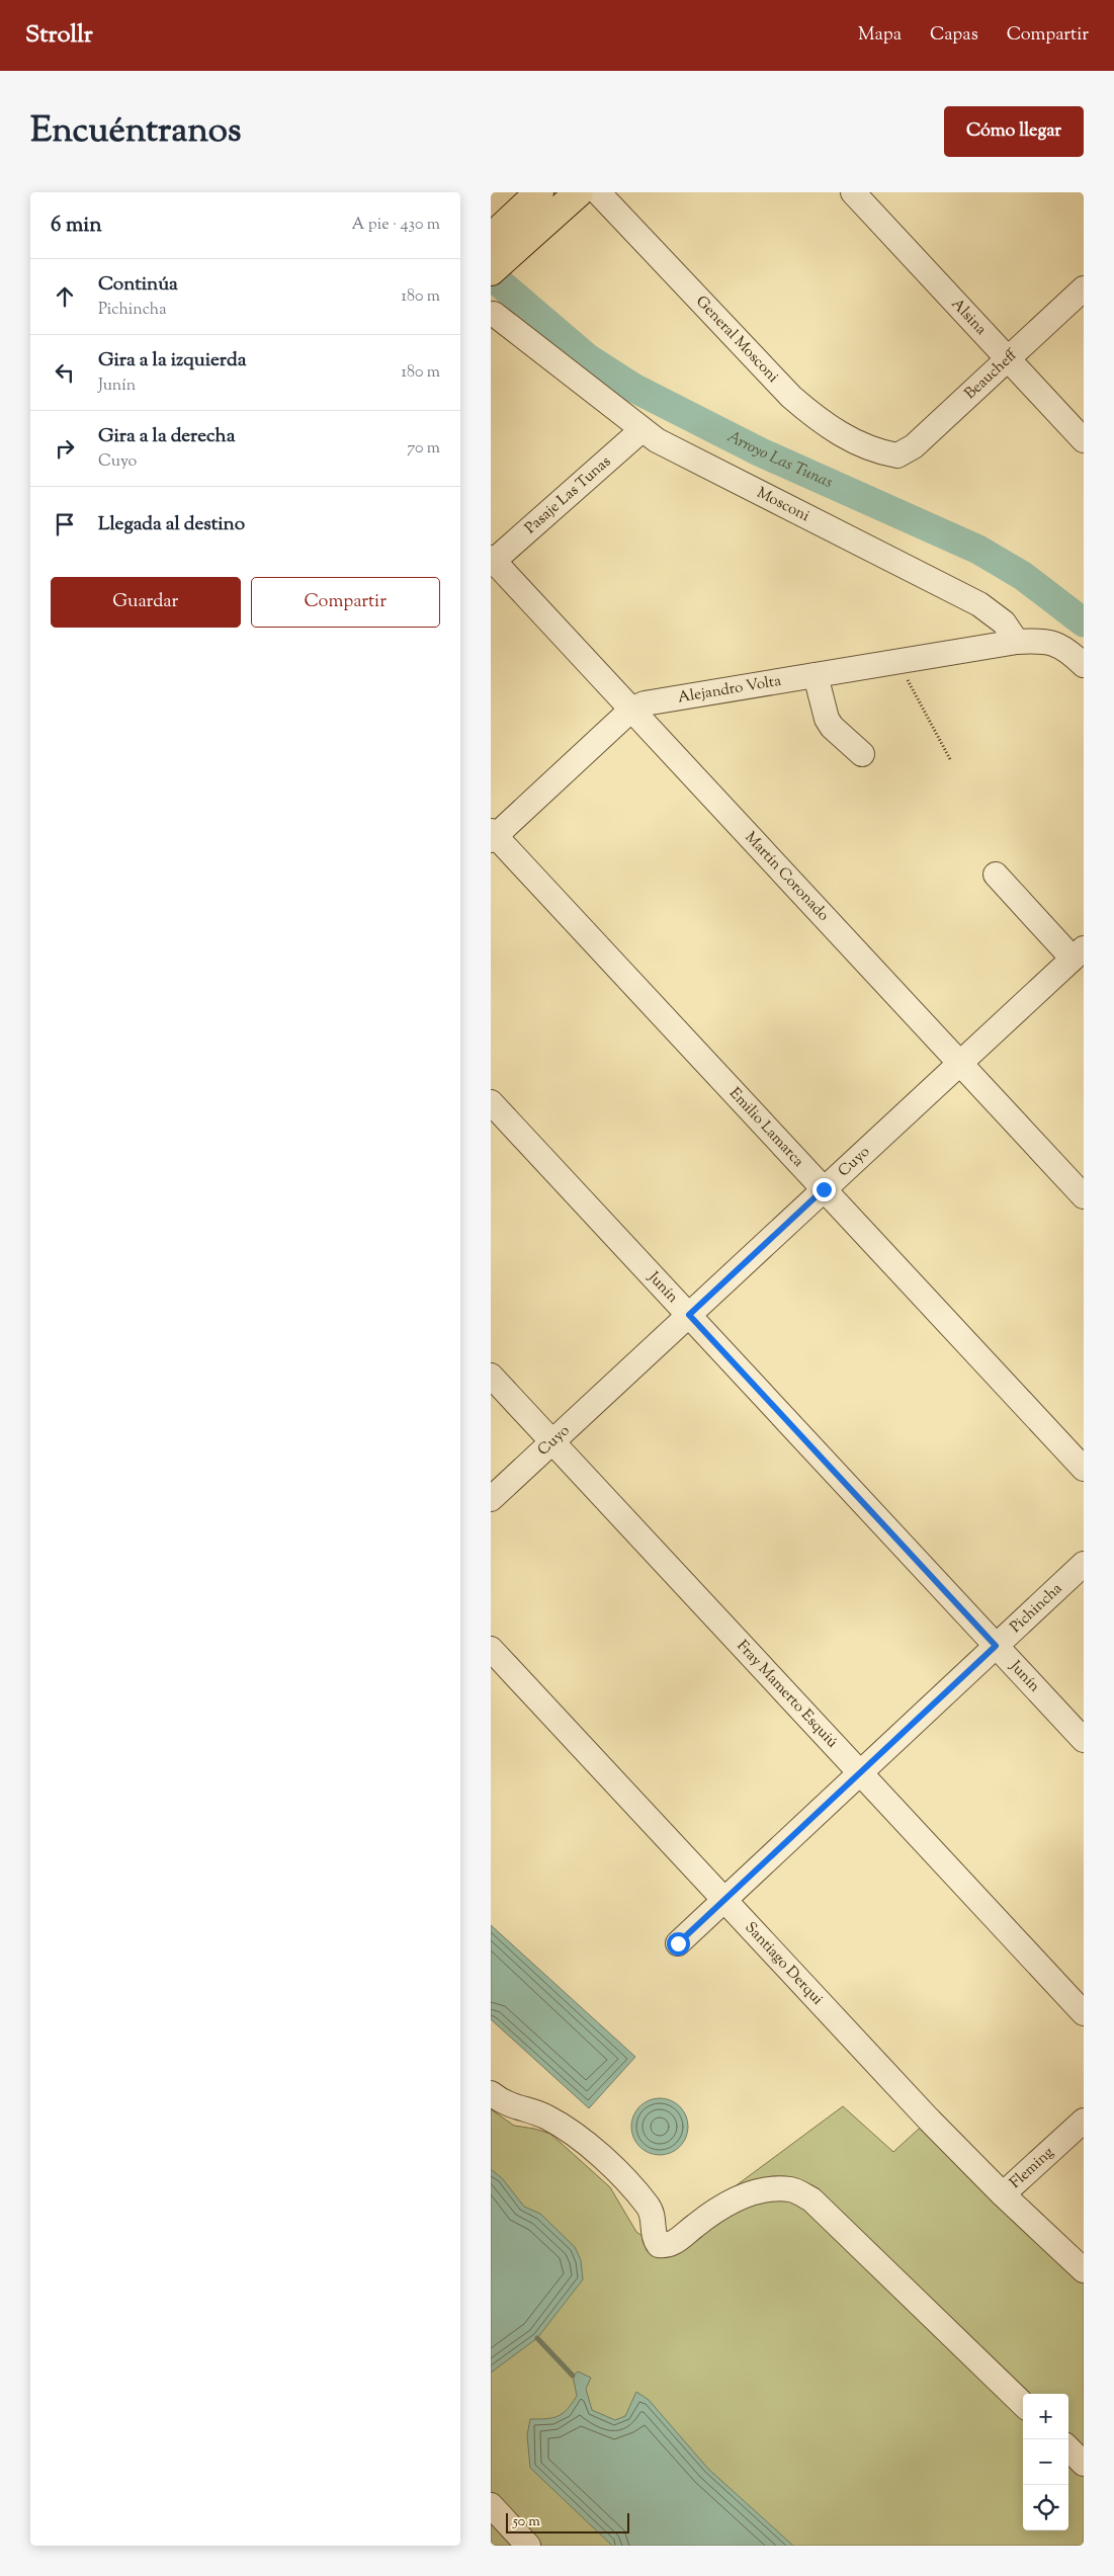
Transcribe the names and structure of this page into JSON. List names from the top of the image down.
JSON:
{
  "streets": {
    "street": [
      "Alsina",
      "General Mosconi",
      "Beaucheff",
      "Pasaje Las Tunas",
      "Mosconi",
      "Alejandro Volta",
      "Martín Coronado",
      "Emilio Lamarca",
      "Cuyo",
      "Junín",
      "Pichincha",
      "Fray Mamerto Esquiú",
      "Santiago Derqui",
      "Fleming"
    ]
  },
  "crossings": [
    ["Alsina", "Beaucheff"],
    ["General Mosconi", "Beaucheff"],
    ["Pasaje Las Tunas", "Mosconi"],
    ["Pasaje Las Tunas", "Martín Coronado"],
    ["Mosconi", "Alejandro Volta"],
    ["Alejandro Volta", "Martín Coronado"],
    ["Alejandro Volta", "Emilio Lamarca"],
    ["Martín Coronado", "Cuyo"],
    ["Emilio Lamarca", "Cuyo"],
    ["Cuyo", "Junín"],
    ["Cuyo", "Fray Mamerto Esquiú"],
    ["Junín", "Pichincha"],
    ["Pichincha", "Fray Mamerto Esquiú"],
    ["Pichincha", "Santiago Derqui"],
    ["Santiago Derqui", "Fleming"]
  ],
  "water": ["Arroyo Las Tunas"],
  "scale_bar": "50 m",
  "page": {
    "header": "Strollr",
    "nav": ["Mapa", "Capas", "Compartir"],
    "title": "Encuéntranos",
    "buttons": [
      "Cómo llegar",
      ["Guardar", "Compartir"]
    ],
    "heading": ["6 min", "A pie · 430 m"],
    "list": [
      ["Continúa", "Pichincha", "180 m"],
      ["Gira a la izquierda", "Junín", "180 m"],
      ["Gira a la derecha", "Cuyo", "70 m"],
      "Llegada al destino"
    ],
    "map_buttons": ["+", "−"],
    "scale": "50 m"
  }
}
